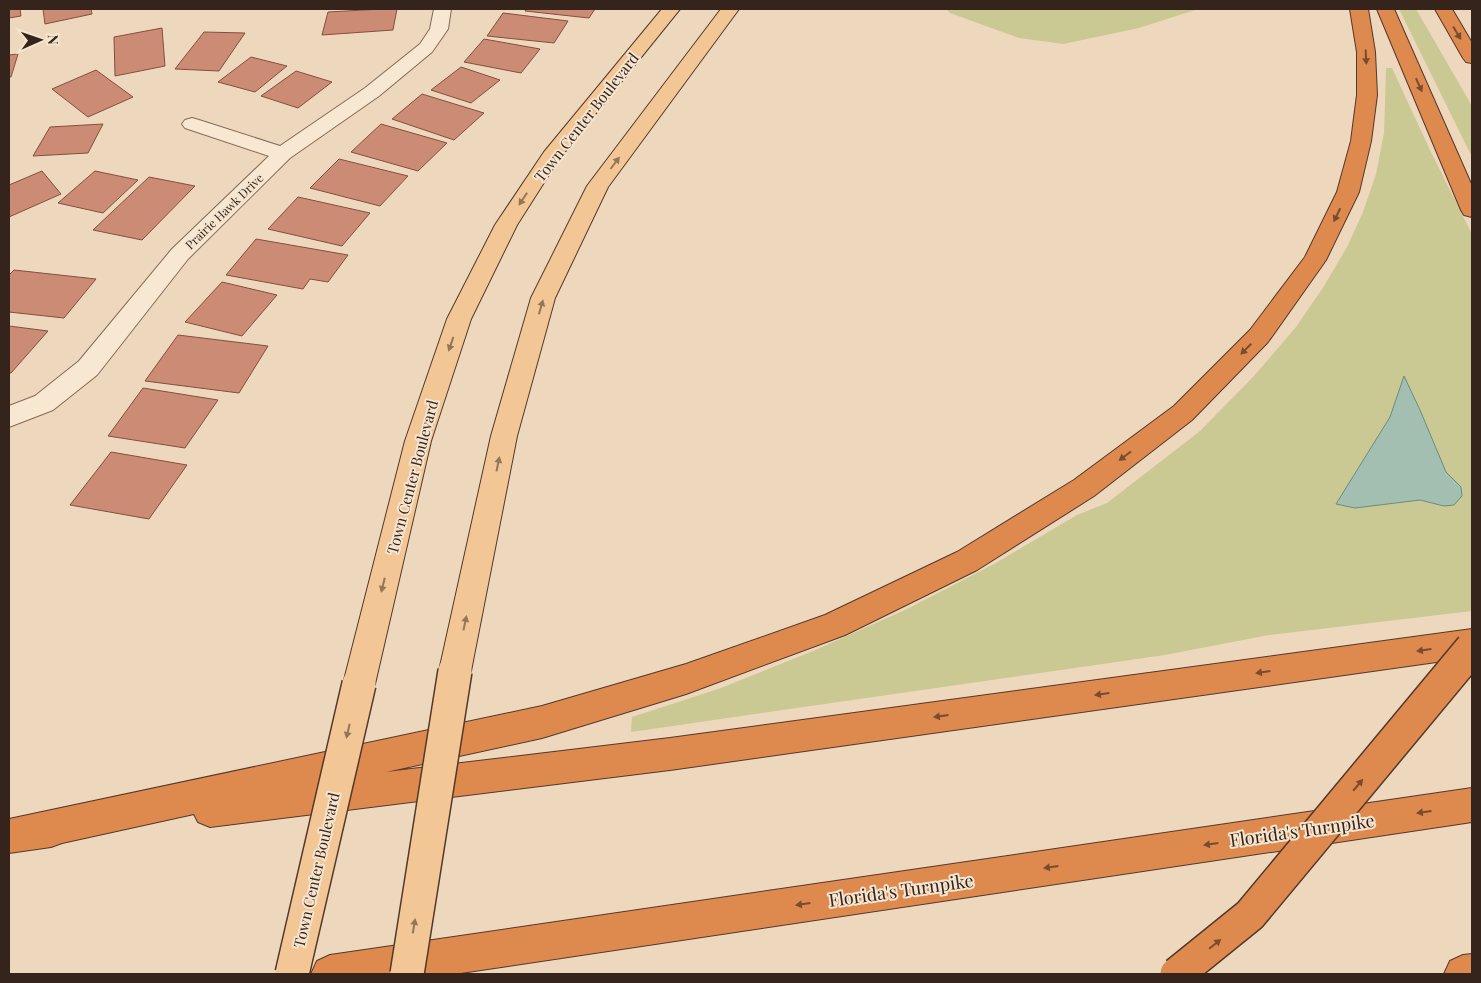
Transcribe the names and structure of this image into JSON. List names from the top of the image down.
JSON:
{
  "streets": {
    "highway": ["Florida's Turnpike"],
    "main road": ["Town Center Boulevard"],
    "street": ["Prairie Hawk Drive"]
  },
  "north": "right"
}
